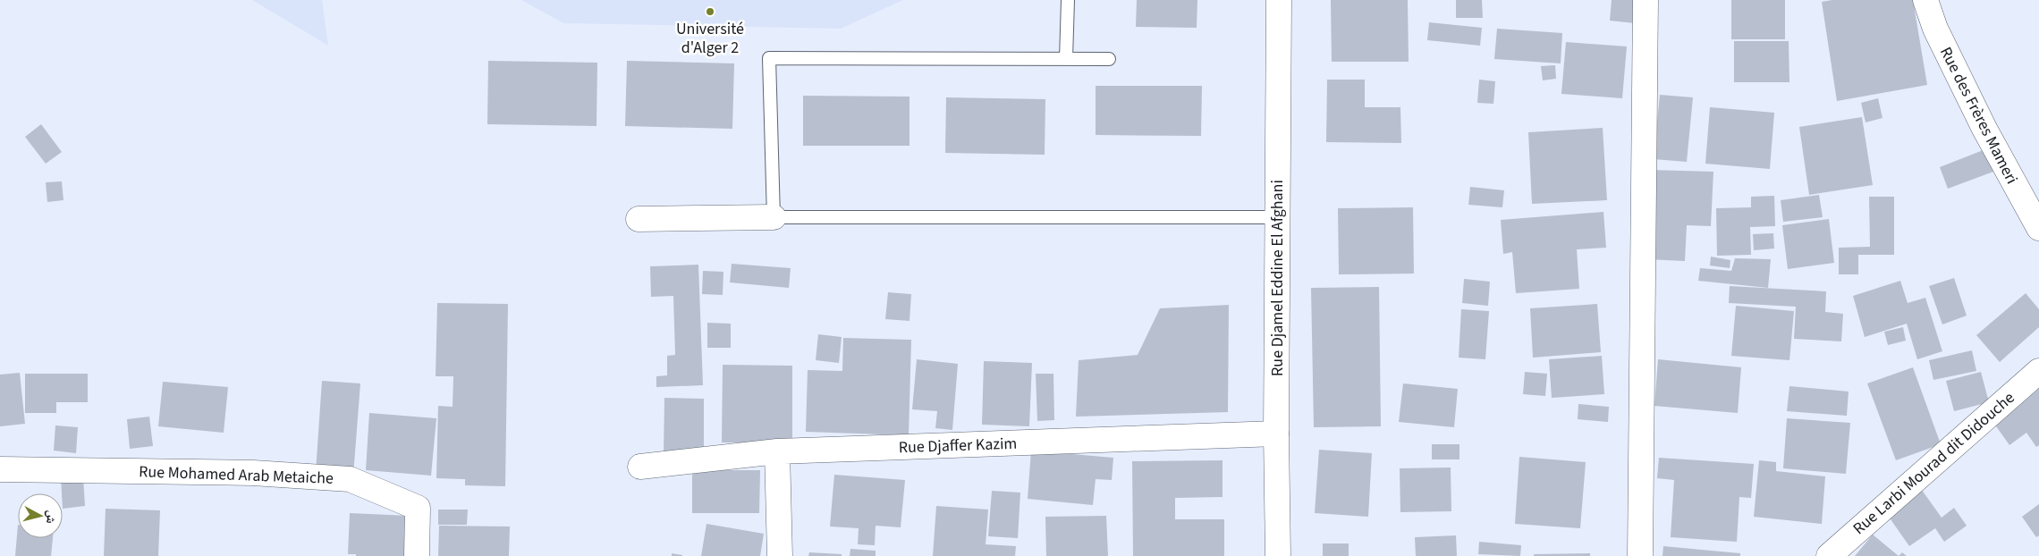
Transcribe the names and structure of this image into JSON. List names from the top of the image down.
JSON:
{
  "streets": {
    "street": [
      "Rue des Frères Mameri",
      "Rue Djamel Eddine El Afghani",
      "Rue Djaffer Kazim",
      "Rue Larbi Mourad dit Didouche",
      "Rue Mohamed Arab Metaiche"
    ]
  },
  "crossings": [
    ["Rue Djamel Eddine El Afghani", "Rue Djaffer Kazim"]
  ],
  "places": ["Université d'Alger 2"],
  "north": "right"
}
